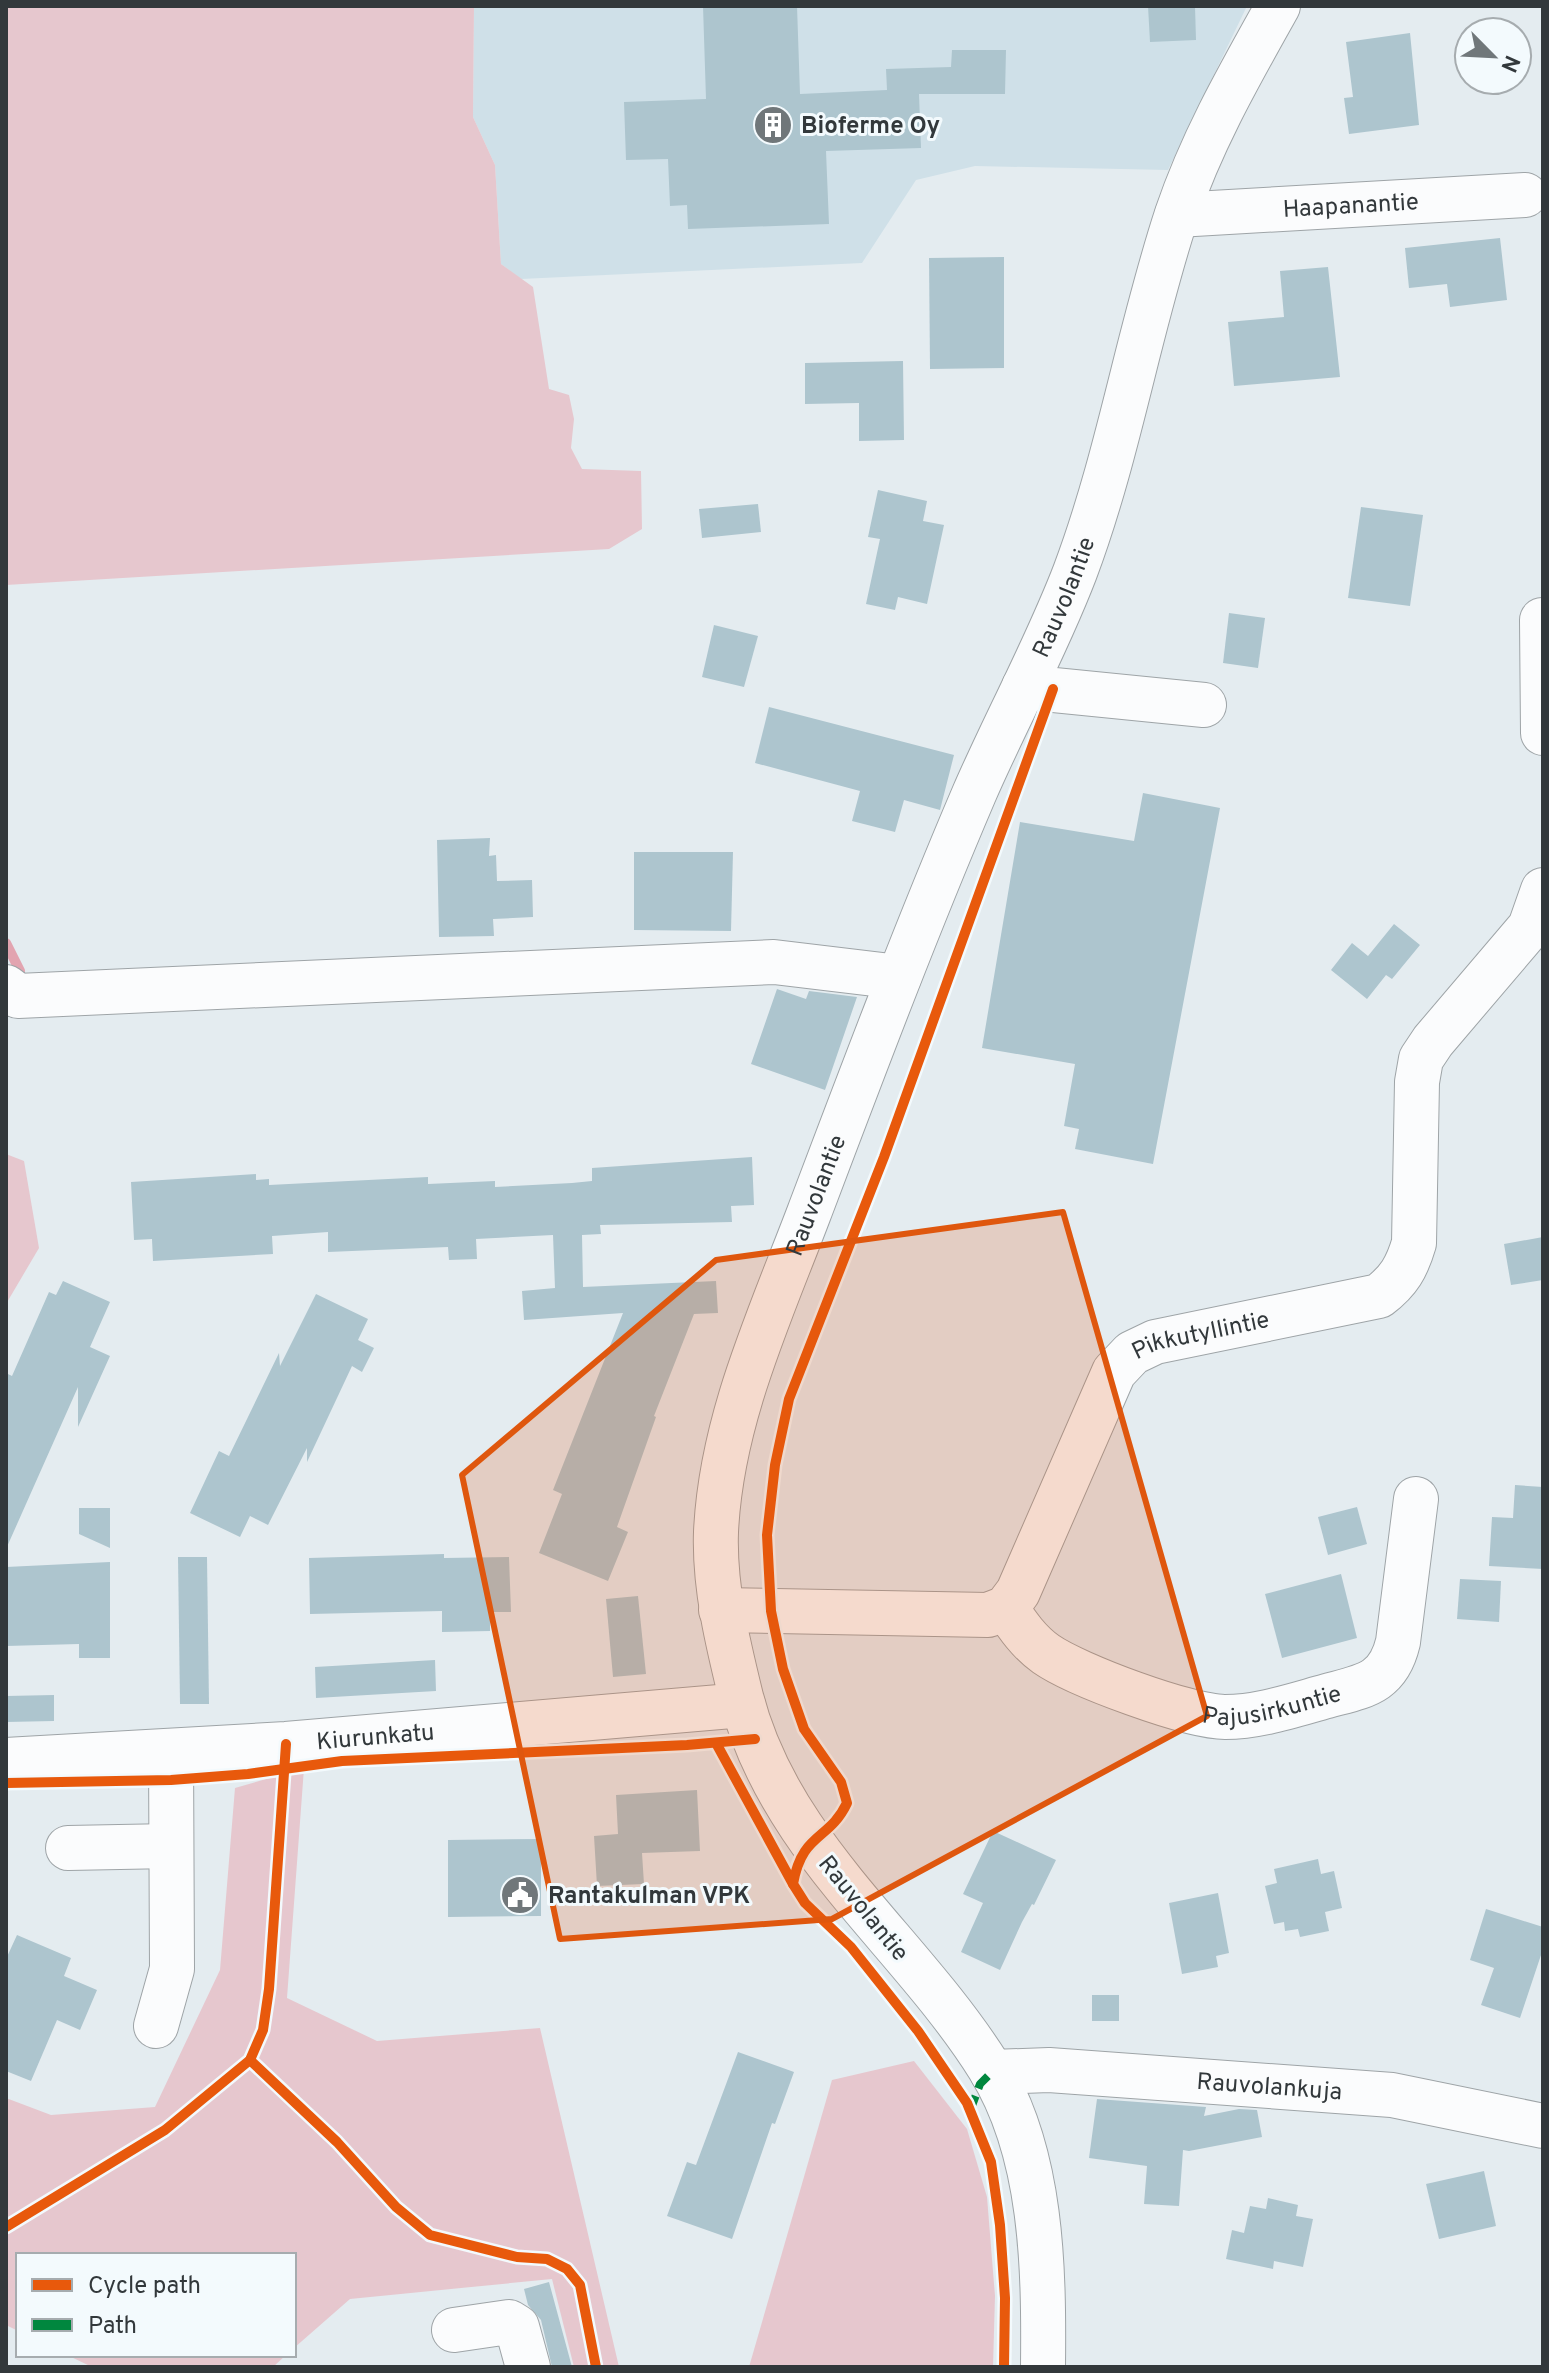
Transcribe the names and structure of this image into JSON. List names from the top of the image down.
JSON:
{
  "streets": {
    "street": [
      "Haapanantie",
      "Rauvolantie",
      "Pikkutyllintie",
      "Pajusirkuntie",
      "Kiurunkatu",
      "Rauvolankuja"
    ]
  },
  "crossings": [
    ["Haapanantie", "Rauvolantie"],
    ["Rauvolantie", "Kiurunkatu"],
    ["Rauvolantie", "Rauvolankuja"],
    ["Pikkutyllintie", "Pajusirkuntie"]
  ],
  "places": {
    "building": ["Bioferme Oy"],
    "public building": ["Rantakulman VPK"]
  },
  "legend": ["Cycle path", "Path"],
  "north": "bottom right"
}
